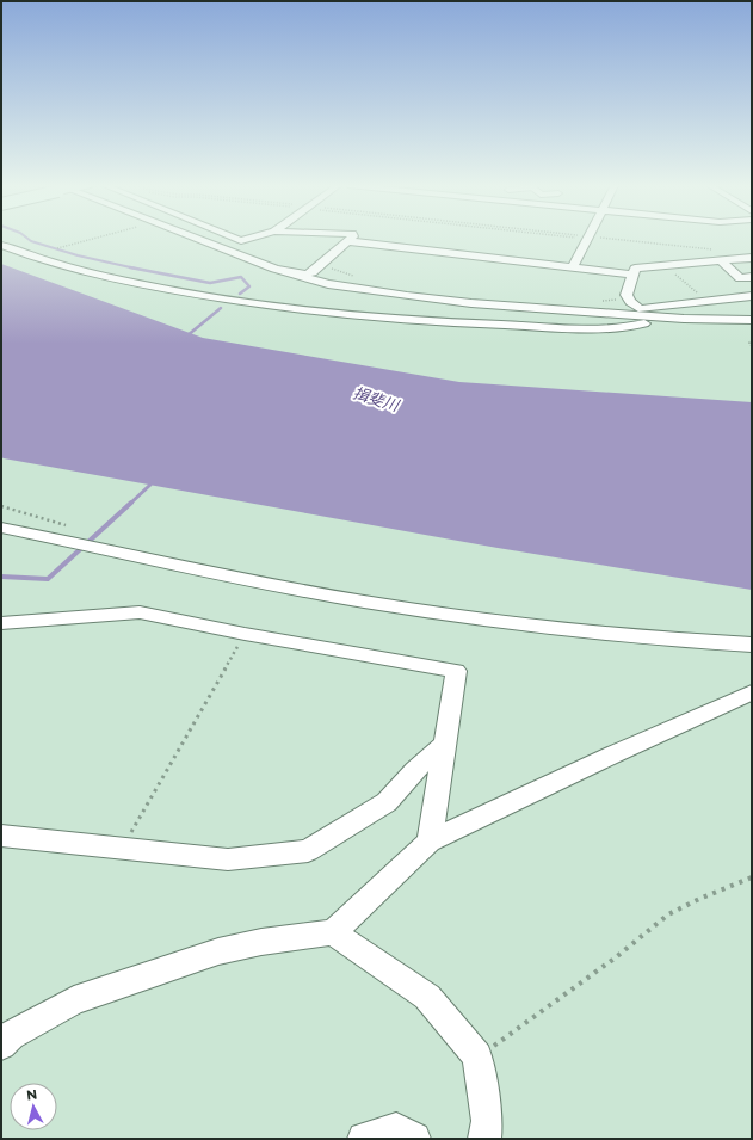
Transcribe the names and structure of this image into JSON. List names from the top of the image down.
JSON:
{
  "water": ["揖斐川"],
  "north": "top"
}
